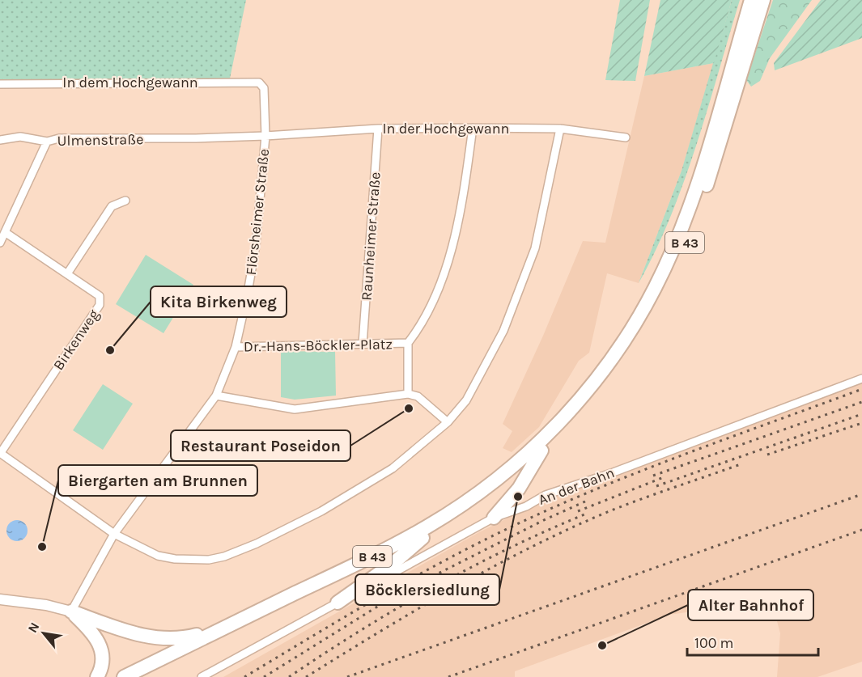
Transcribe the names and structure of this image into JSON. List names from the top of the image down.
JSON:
{
  "streets": {
    "highway": ["B 43"],
    "street": [
      "In dem Hochgewann",
      "In der Hochgewann",
      "Ulmenstraße",
      "Flörsheimer Straße",
      "Raunheimer Straße",
      "Birkenweg",
      "Dr.-Hans-Böckler-Platz",
      "An der Bahn"
    ]
  },
  "crossings": [
    ["In dem Hochgewann", "Flörsheimer Straße"],
    ["In der Hochgewann", "Ulmenstraße"],
    ["In der Hochgewann", "Flörsheimer Straße"],
    ["In der Hochgewann", "Raunheimer Straße"],
    ["Ulmenstraße", "Flörsheimer Straße"],
    ["Ulmenstraße", "Birkenweg"],
    ["Flörsheimer Straße", "Dr.-Hans-Böckler-Platz"],
    ["Raunheimer Straße", "Dr.-Hans-Böckler-Platz"]
  ],
  "places": [
    "Kita Birkenweg",
    "Restaurant Poseidon",
    "Böcklersiedlung",
    "Biergarten am Brunnen",
    "Alter Bahnhof"
  ],
  "scale_bar": "100 m",
  "north": "top left"
}
